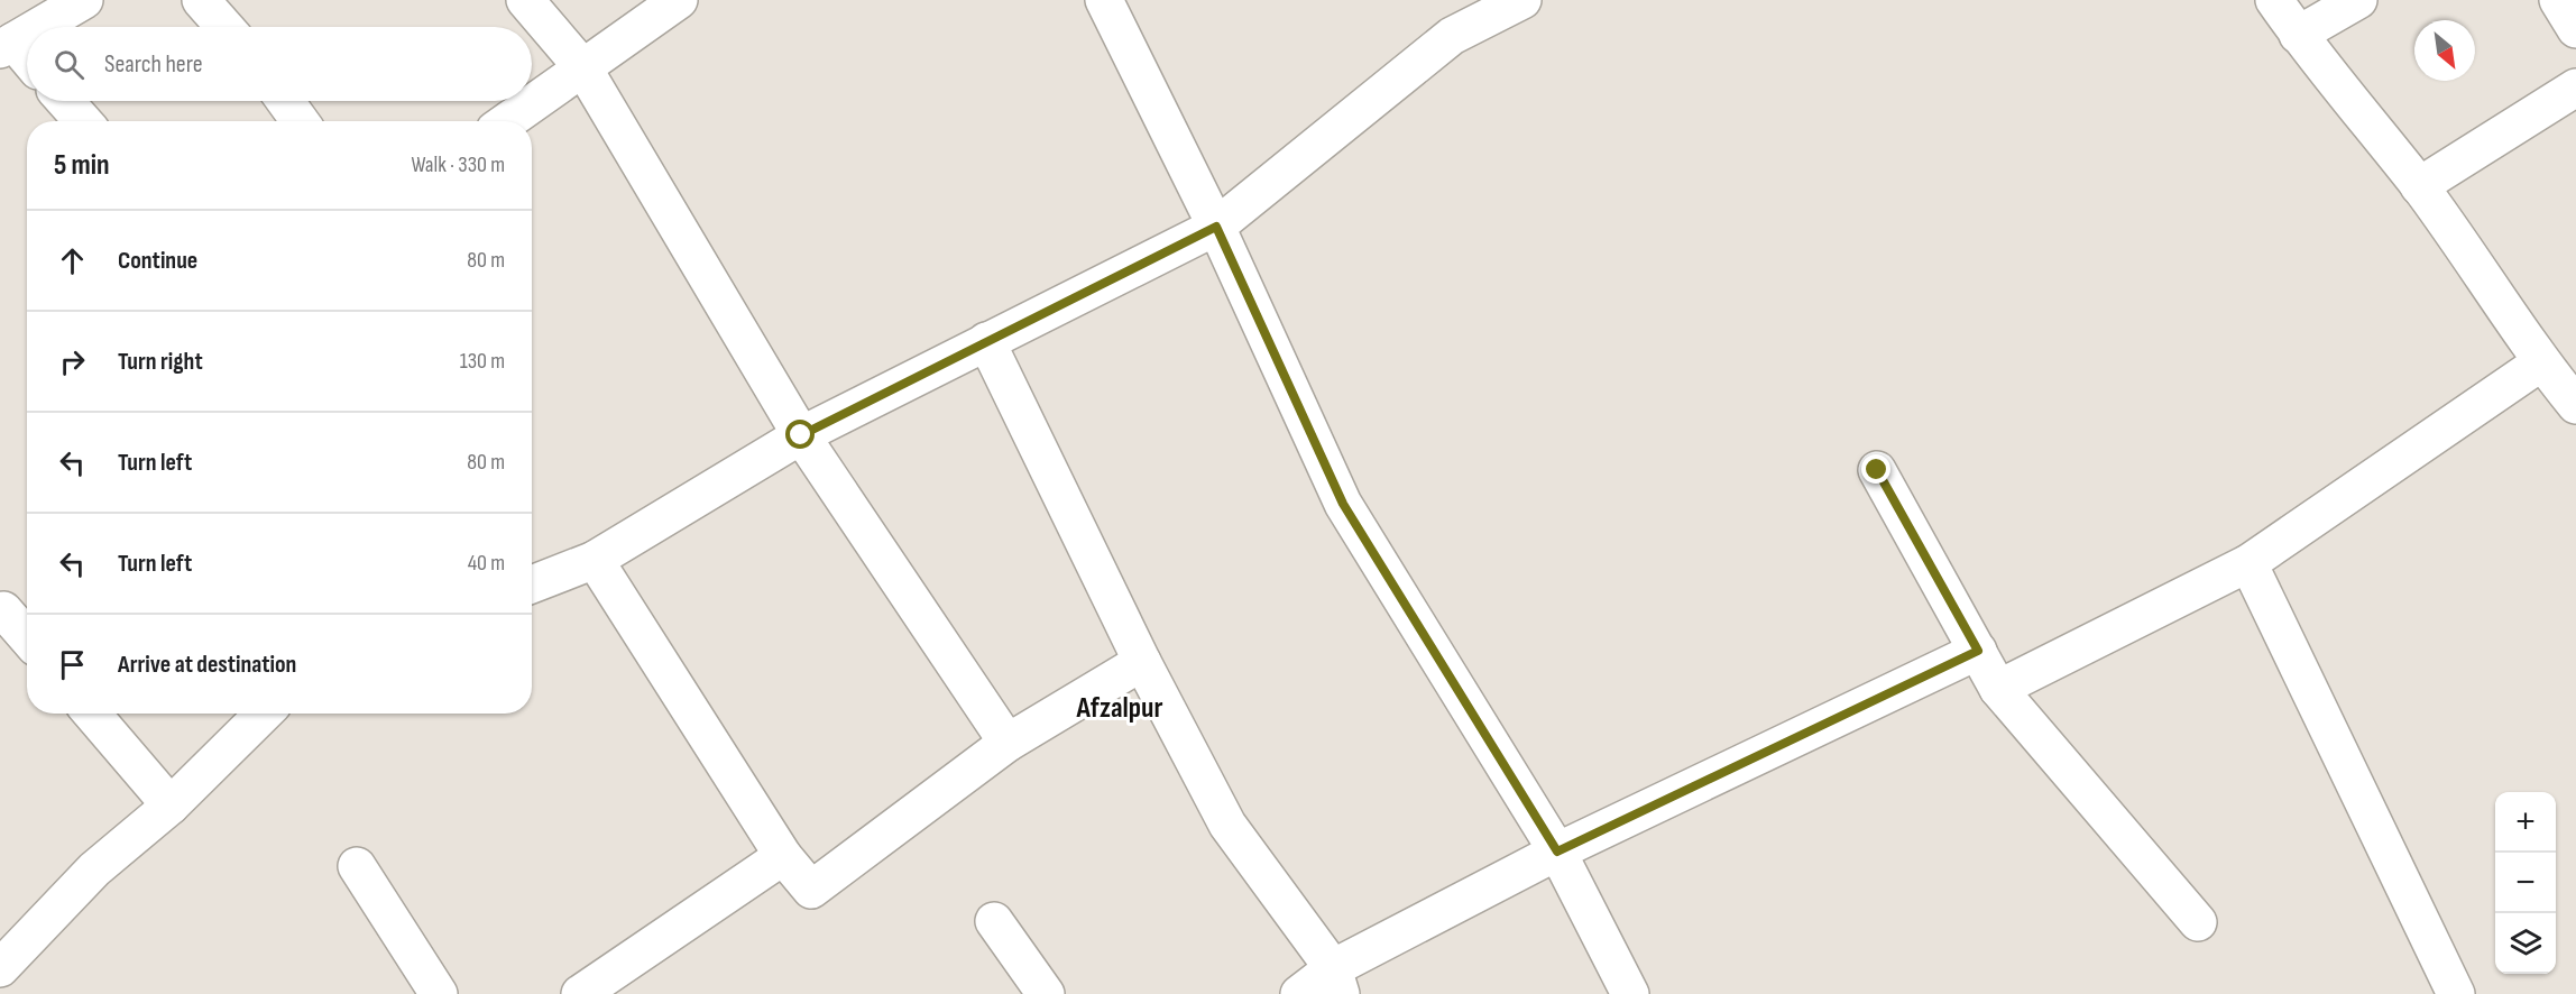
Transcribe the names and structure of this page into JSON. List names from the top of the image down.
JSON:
{
  "districts": ["Afzalpur"],
  "north": "bottom right",
  "page": {
    "search": "Search here",
    "heading": ["5 min", "Walk · 330 m"],
    "list": [
      ["Continue", "80 m"],
      ["Turn right", "130 m"],
      ["Turn left", "80 m"],
      ["Turn left", "40 m"],
      "Arrive at destination"
    ],
    "map_buttons": ["+", "−"]
  }
}
